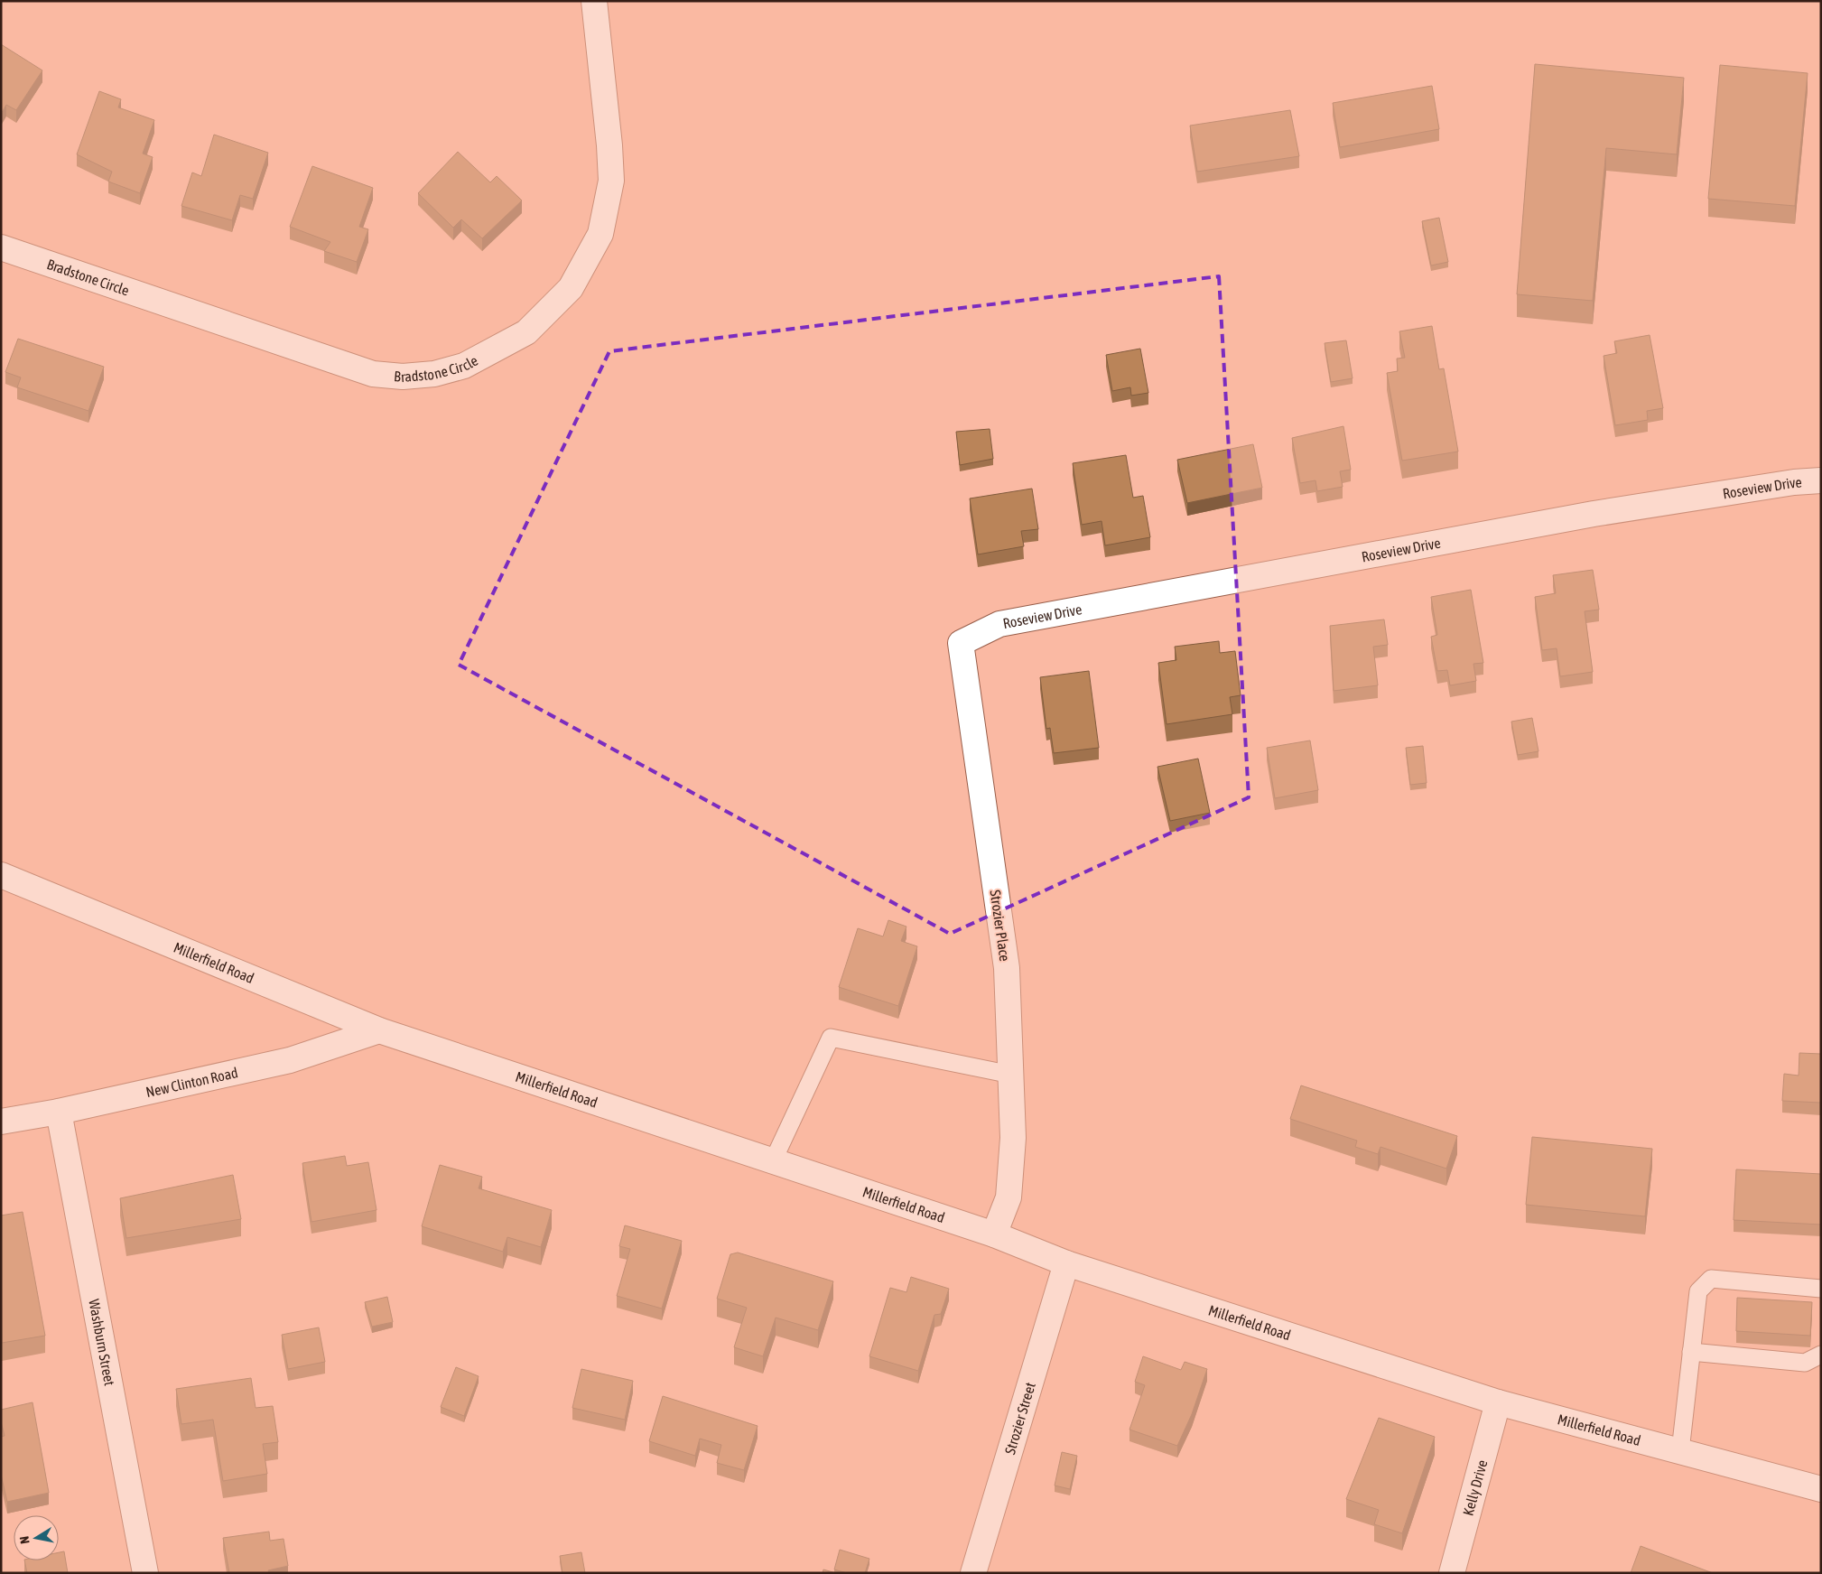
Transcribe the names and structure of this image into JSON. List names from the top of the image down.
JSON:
{
  "streets": {
    "street": [
      "Bradstone Circle",
      "Roseview Drive",
      "Strozier Place",
      "Millerfield Road",
      "New Clinton Road",
      "Washburn Street",
      "Strozier Street",
      "Kelly Drive"
    ]
  },
  "crossings": [
    ["Roseview Drive", "Strozier Place"],
    ["Strozier Place", "Millerfield Road"],
    ["Millerfield Road", "New Clinton Road"],
    ["Millerfield Road", "Strozier Street"],
    ["Millerfield Road", "Kelly Drive"],
    ["New Clinton Road", "Washburn Street"]
  ],
  "north": "left"
}
